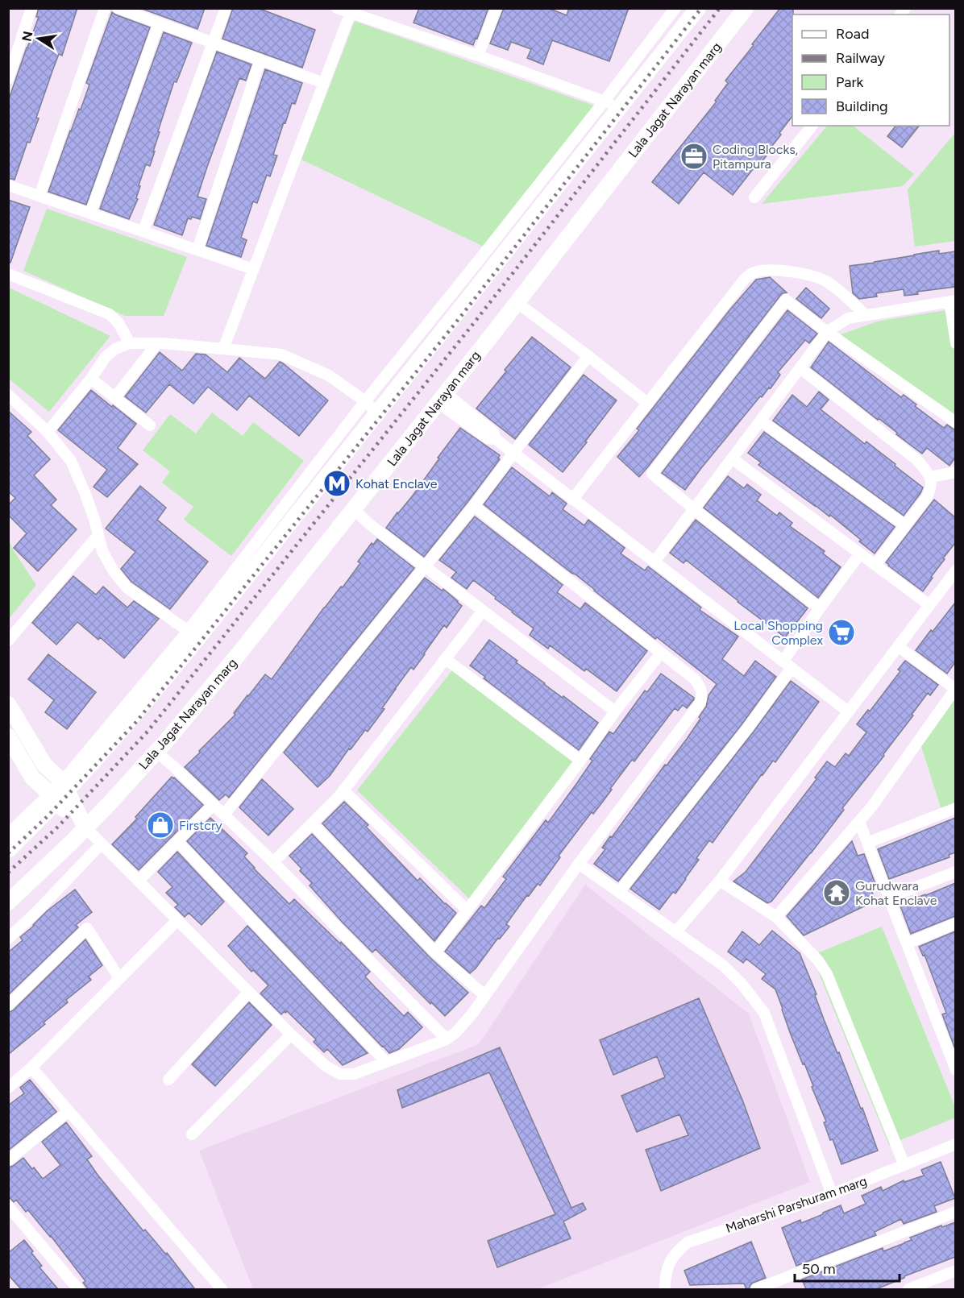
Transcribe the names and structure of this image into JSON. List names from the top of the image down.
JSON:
{
  "streets": {
    "main road": ["Lala Jagat Narayan marg"],
    "street": ["Maharshi Parshuram marg"]
  },
  "places": {
    "office": ["Coding Blocks, Pitampura"],
    "metro station": ["Kohat Enclave"],
    "supermarket": ["Local Shopping Complex"],
    "shop": ["Firstcry"],
    "temple": ["Gurudwara Kohat Enclave"]
  },
  "legend": [
    "Road",
    "Railway",
    "Park",
    "Building"
  ],
  "scale_bar": "50 m",
  "north": "left"
}
